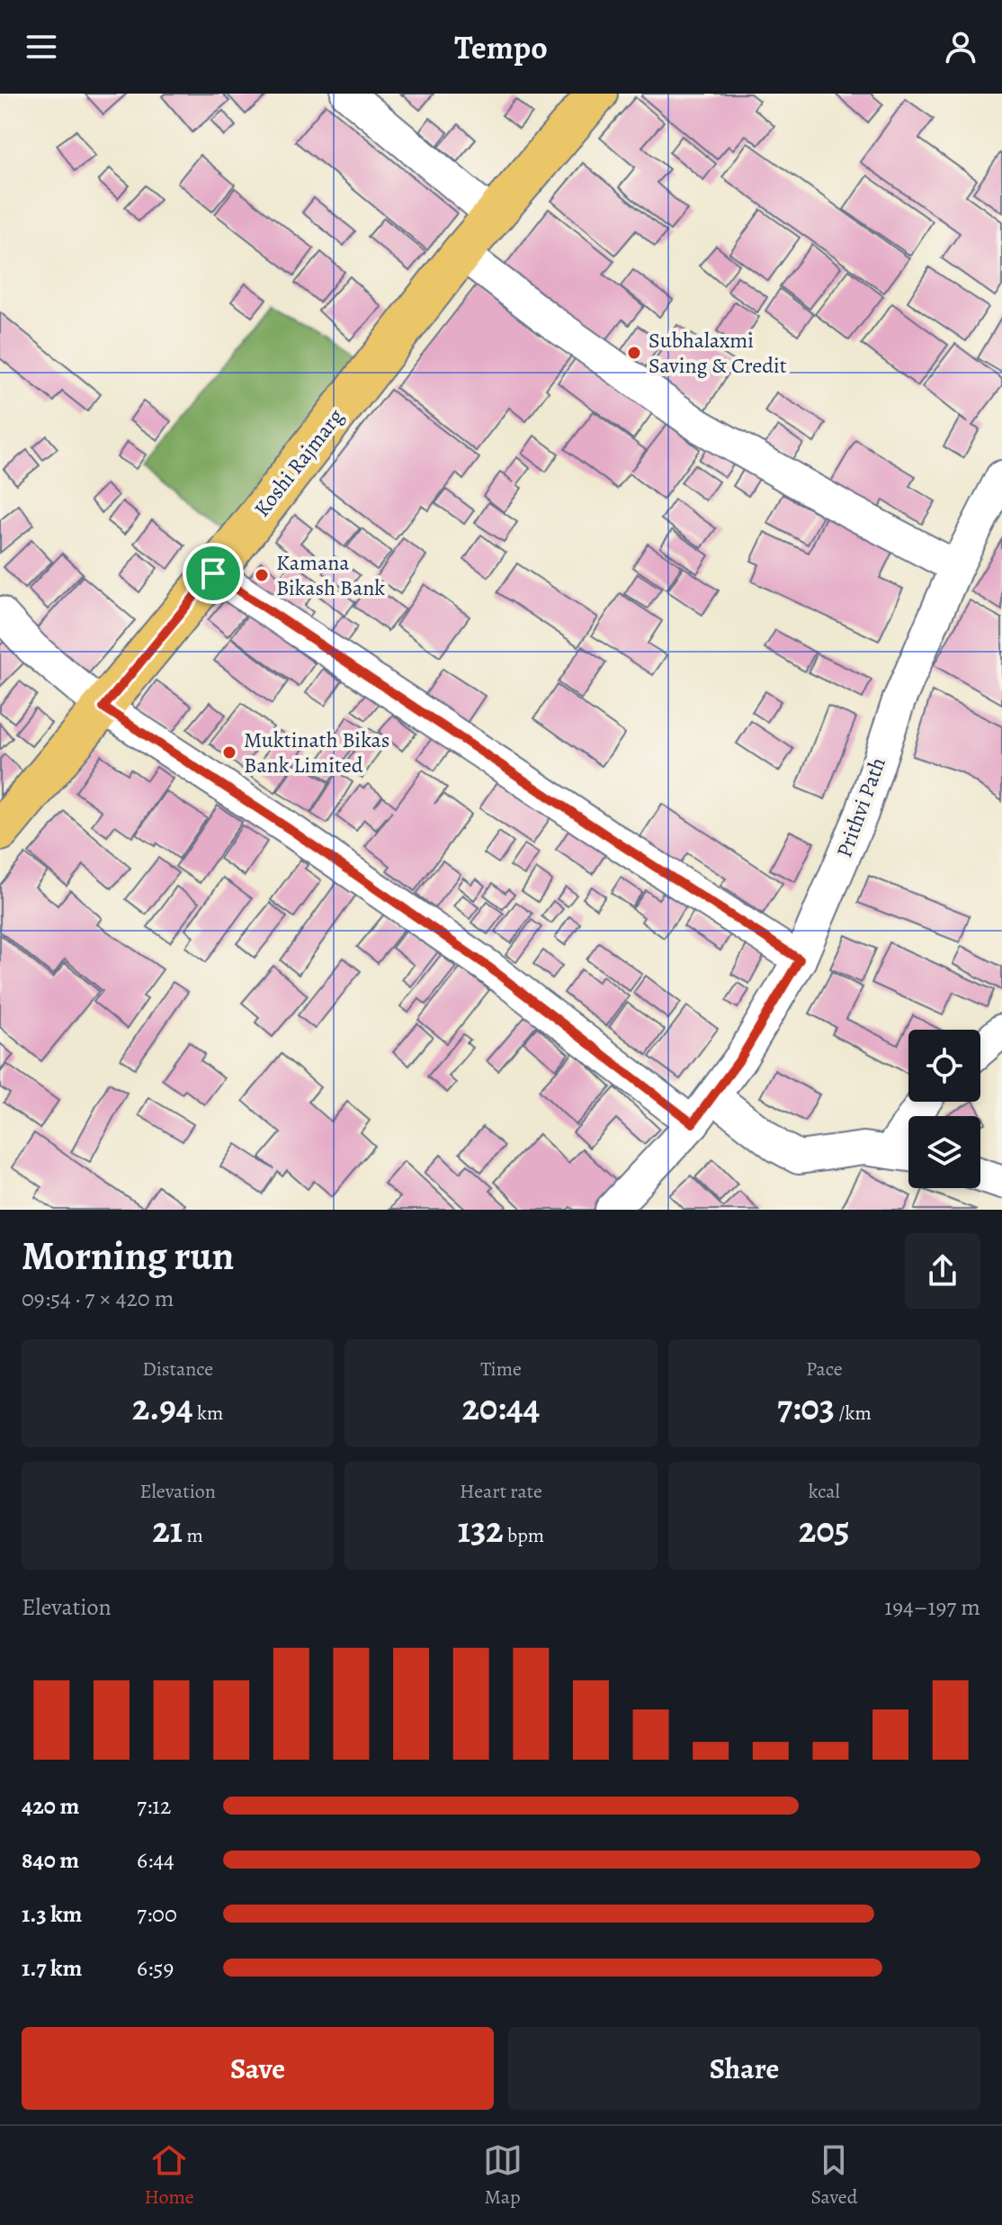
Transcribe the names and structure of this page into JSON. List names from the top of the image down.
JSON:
{
  "streets": {
    "main road": ["Koshi Rajmarg"],
    "street": ["Prithvi Path"]
  },
  "places": ["Subhalaxmi Saving & Credit", "Kamana Bikash Bank", "Muktinath Bikas Bank Limited"],
  "page": {
    "header": "Tempo",
    "heading": ["Morning run", "09:54 · 7 × 420 m"],
    "stats": [
      ["Distance", "2.94 km"],
      ["Time", "20:44"],
      ["Pace", "7:03 /km"],
      ["Elevation", "21 m"],
      ["Heart rate", "132 bpm"],
      ["kcal", "205"]
    ],
    "chart": ["Elevation", "194–197 m"],
    "list": [
      {
        "name": "420 m",
        "note": "7:12"
      },
      {
        "name": "840 m",
        "note": "6:44"
      },
      {
        "name": "1.3 km",
        "note": "7:00"
      },
      {
        "name": "1.7 km",
        "note": "6:59"
      }
    ],
    "buttons": ["Save", "Share"],
    "tabs": ["Home", "Map", "Saved"]
  }
}
